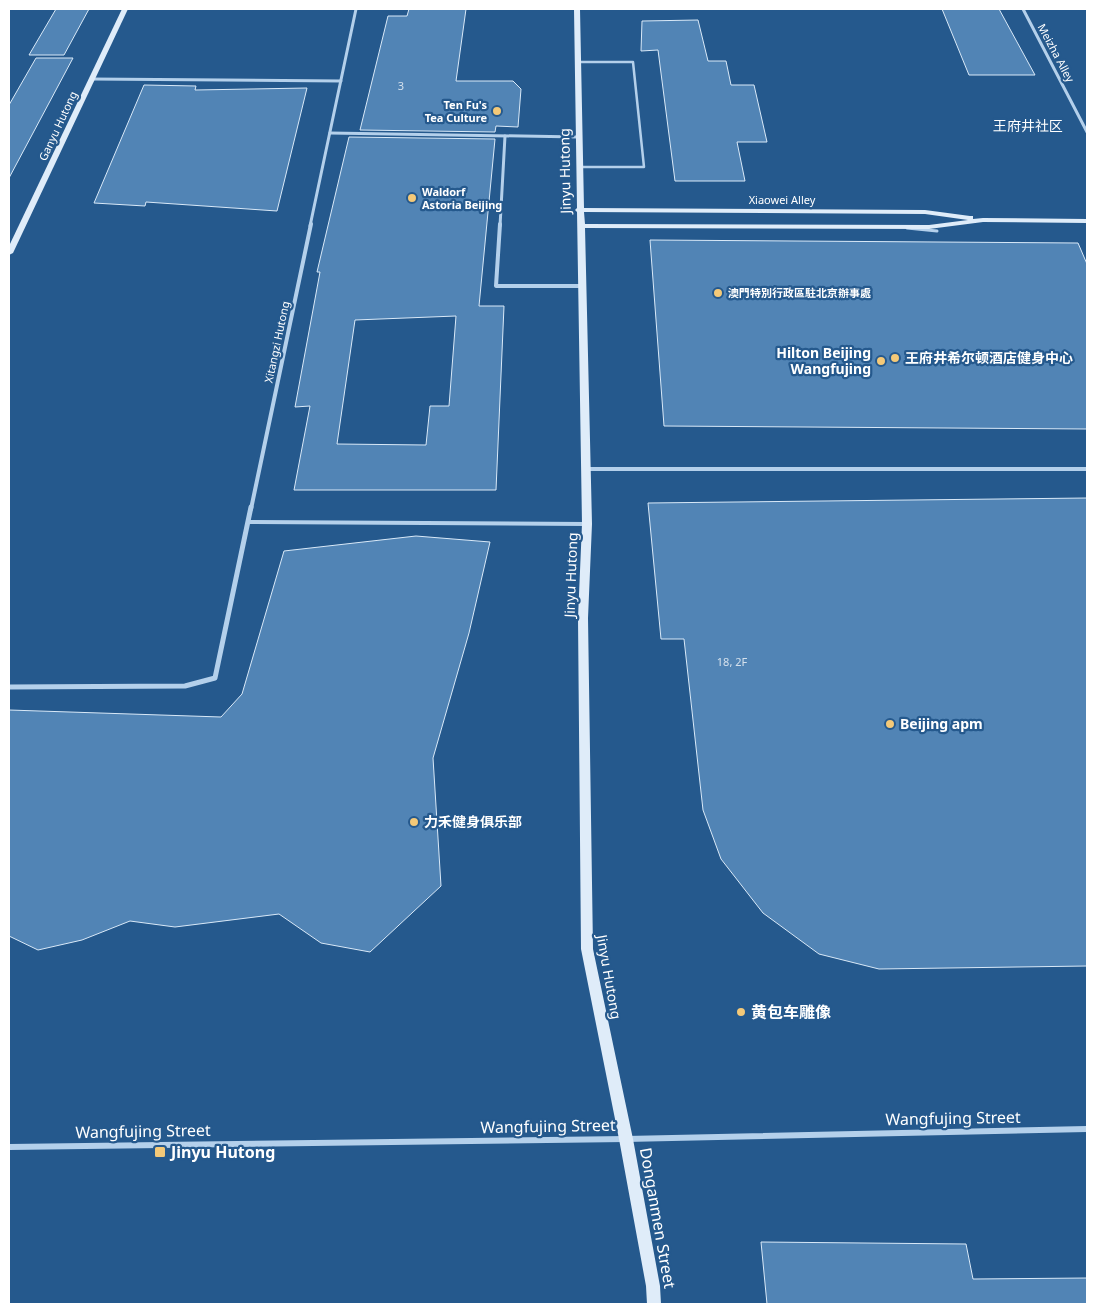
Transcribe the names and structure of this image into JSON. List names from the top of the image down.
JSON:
{
  "streets": {
    "street": [
      "Meizha Alley",
      "Ganyu Hutong",
      "Jinyu Hutong",
      "Xiaowei Alley",
      "Xitangzi Hutong",
      "Wangfujing Street",
      "Donganmen Street"
    ]
  },
  "crossings": [
    ["Jinyu Hutong", "Xiaowei Alley"],
    ["Jinyu Hutong", "Wangfujing Street"],
    ["Jinyu Hutong", "Donganmen Street"],
    ["Wangfujing Street", "Donganmen Street"]
  ],
  "districts": ["王府井社区"],
  "places": {
    "other": [
      "Ten Fu's Tea Culture",
      "Waldorf Astoria Beijing",
      "澳門特別行政區駐北京辦事處",
      "王府井希尔顿酒店健身中心",
      "Hilton Beijing Wangfujing",
      "Beijing apm",
      "力禾健身俱乐部",
      "黄包车雕像"
    ],
    "transit": ["Jinyu Hutong"]
  },
  "house_numbers": ["3", "18, 2F"]
}
